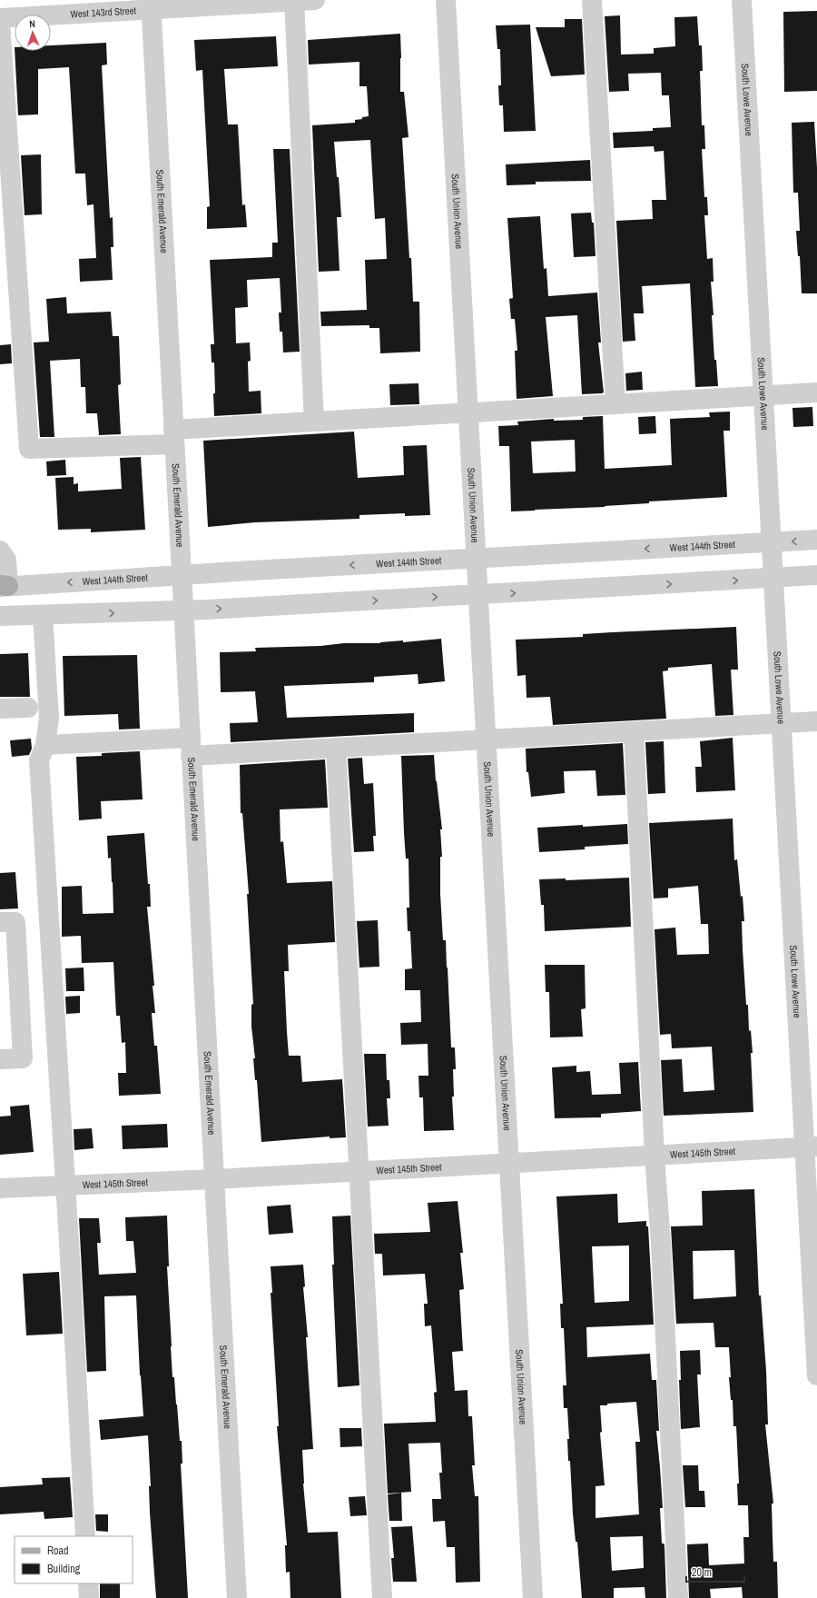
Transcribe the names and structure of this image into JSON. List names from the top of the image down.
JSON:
{
  "streets": {
    "street": [
      "West 143rd Street",
      "South Lowe Avenue",
      "South Emerald Avenue",
      "South Union Avenue",
      "West 144th Street",
      "West 145th Street"
    ]
  },
  "crossings": [
    ["West 143rd Street", "South Emerald Avenue"],
    ["South Lowe Avenue", "West 144th Street"],
    ["South Lowe Avenue", "West 145th Street"],
    ["South Emerald Avenue", "West 144th Street"],
    ["South Emerald Avenue", "West 145th Street"],
    ["South Union Avenue", "West 144th Street"],
    ["South Union Avenue", "West 145th Street"]
  ],
  "legend": ["Road", "Building"],
  "scale_bar": "20 m",
  "north": "top"
}
